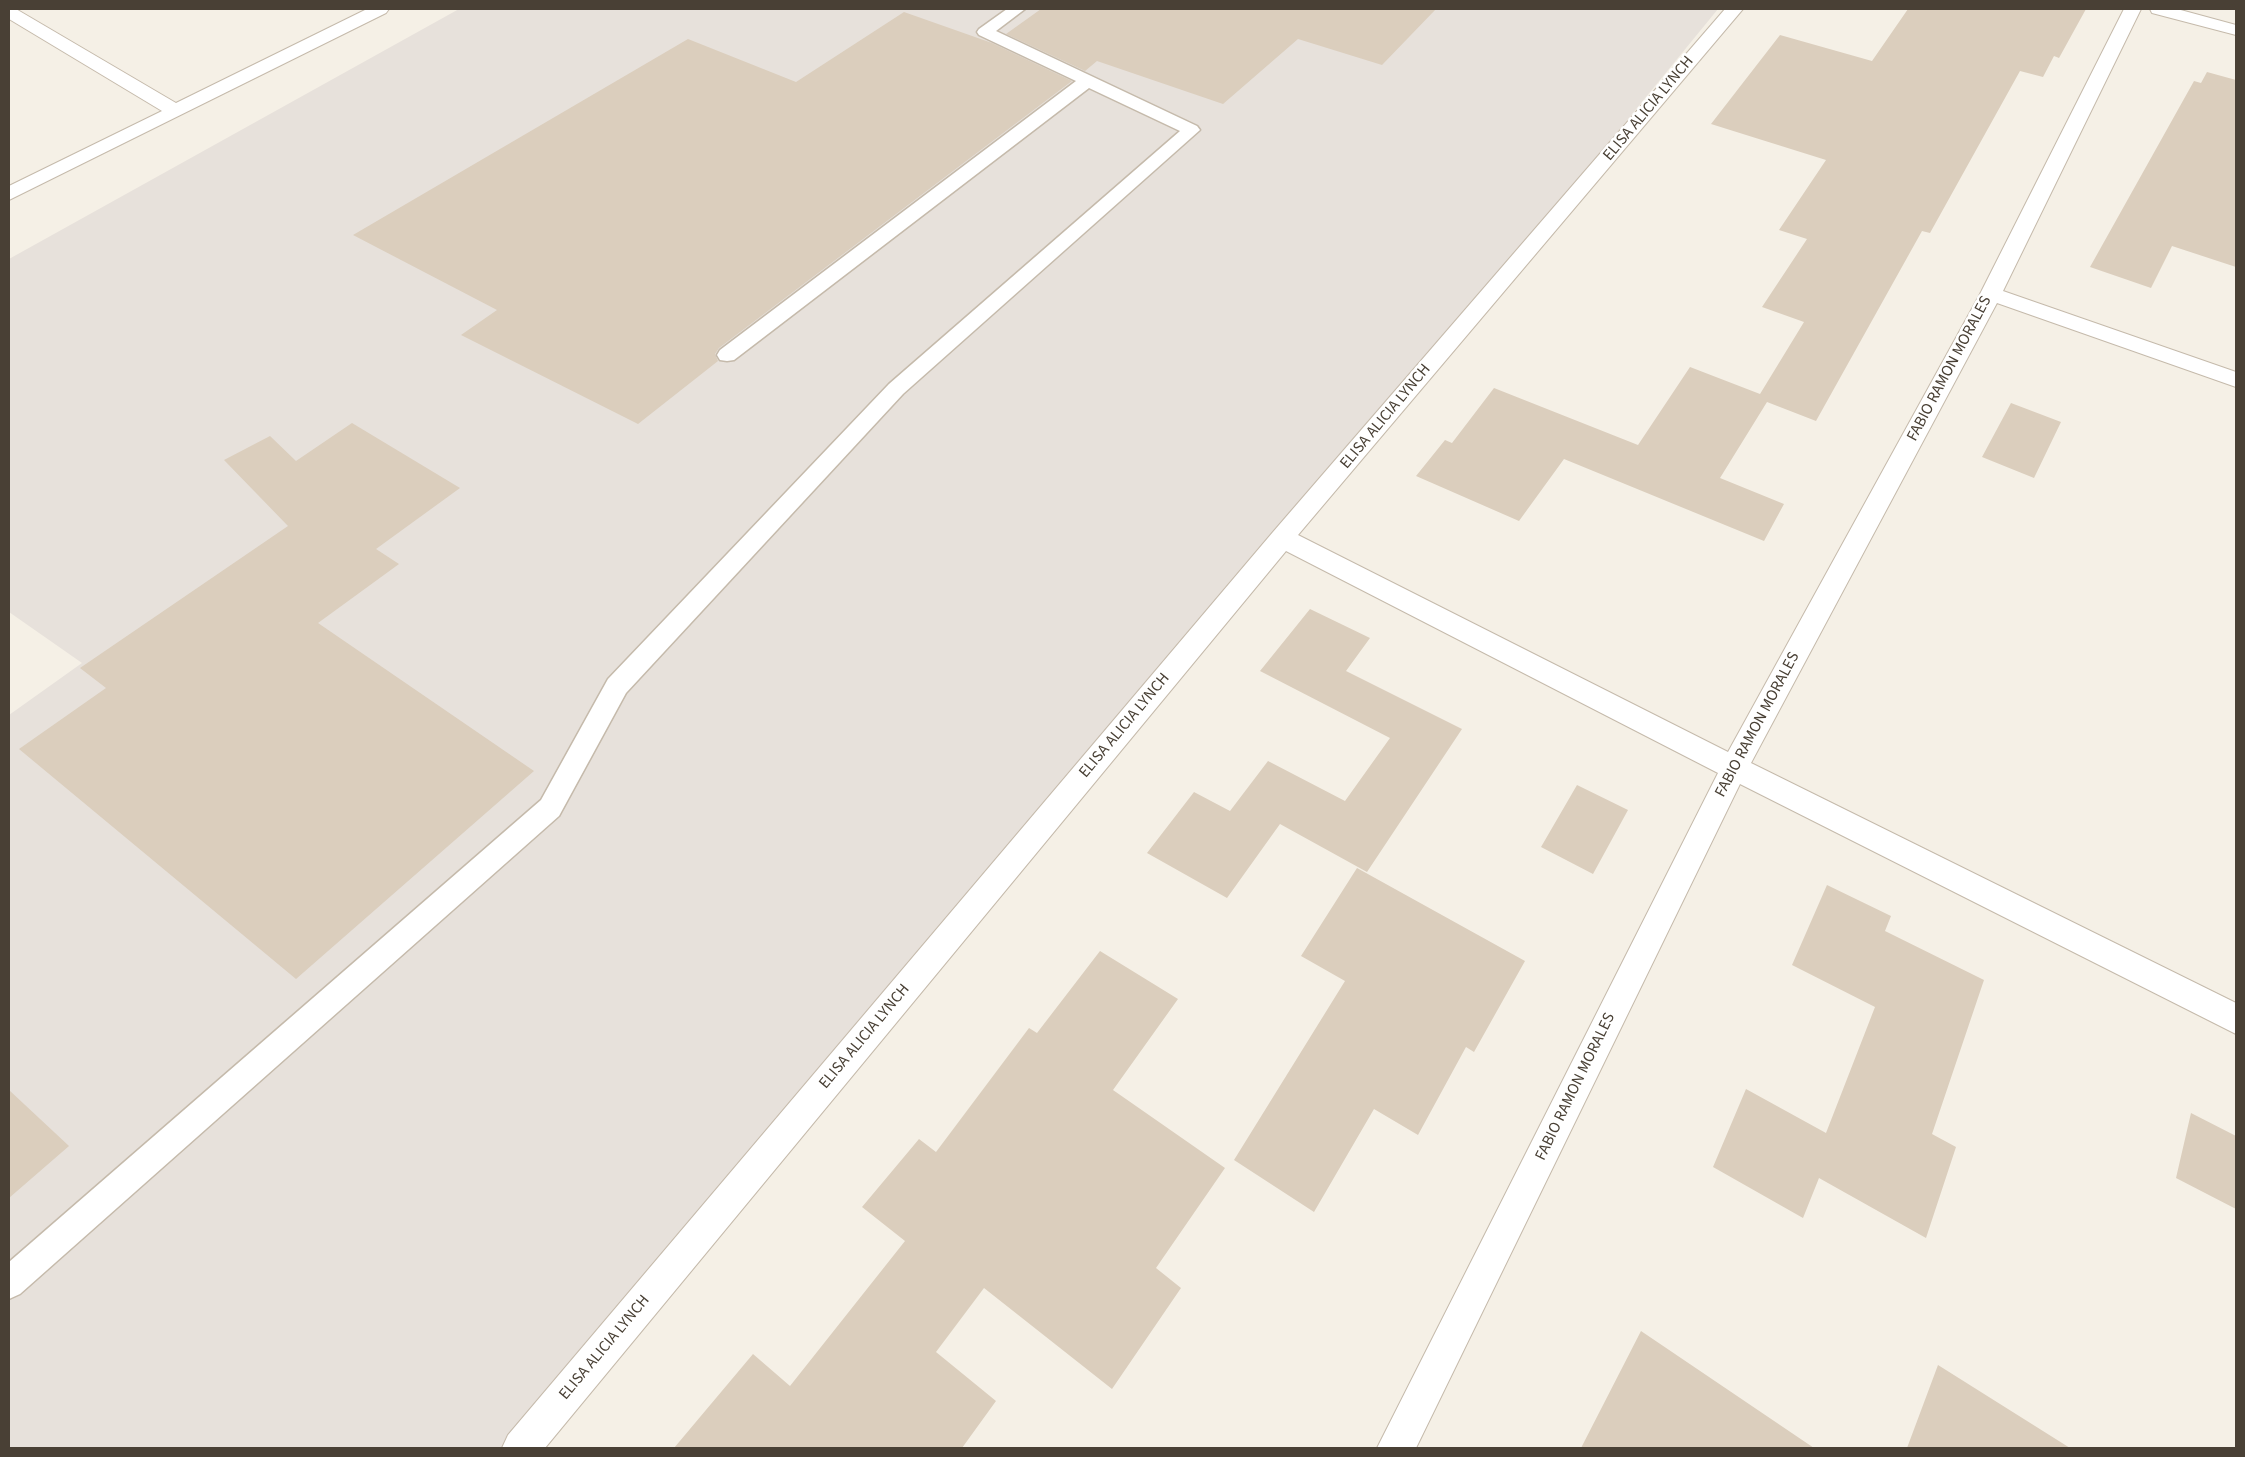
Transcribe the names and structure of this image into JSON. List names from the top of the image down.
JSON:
{
  "streets": {
    "street": ["ELISA ALICIA LYNCH", "FABIO RAMON MORALES"]
  }
}
